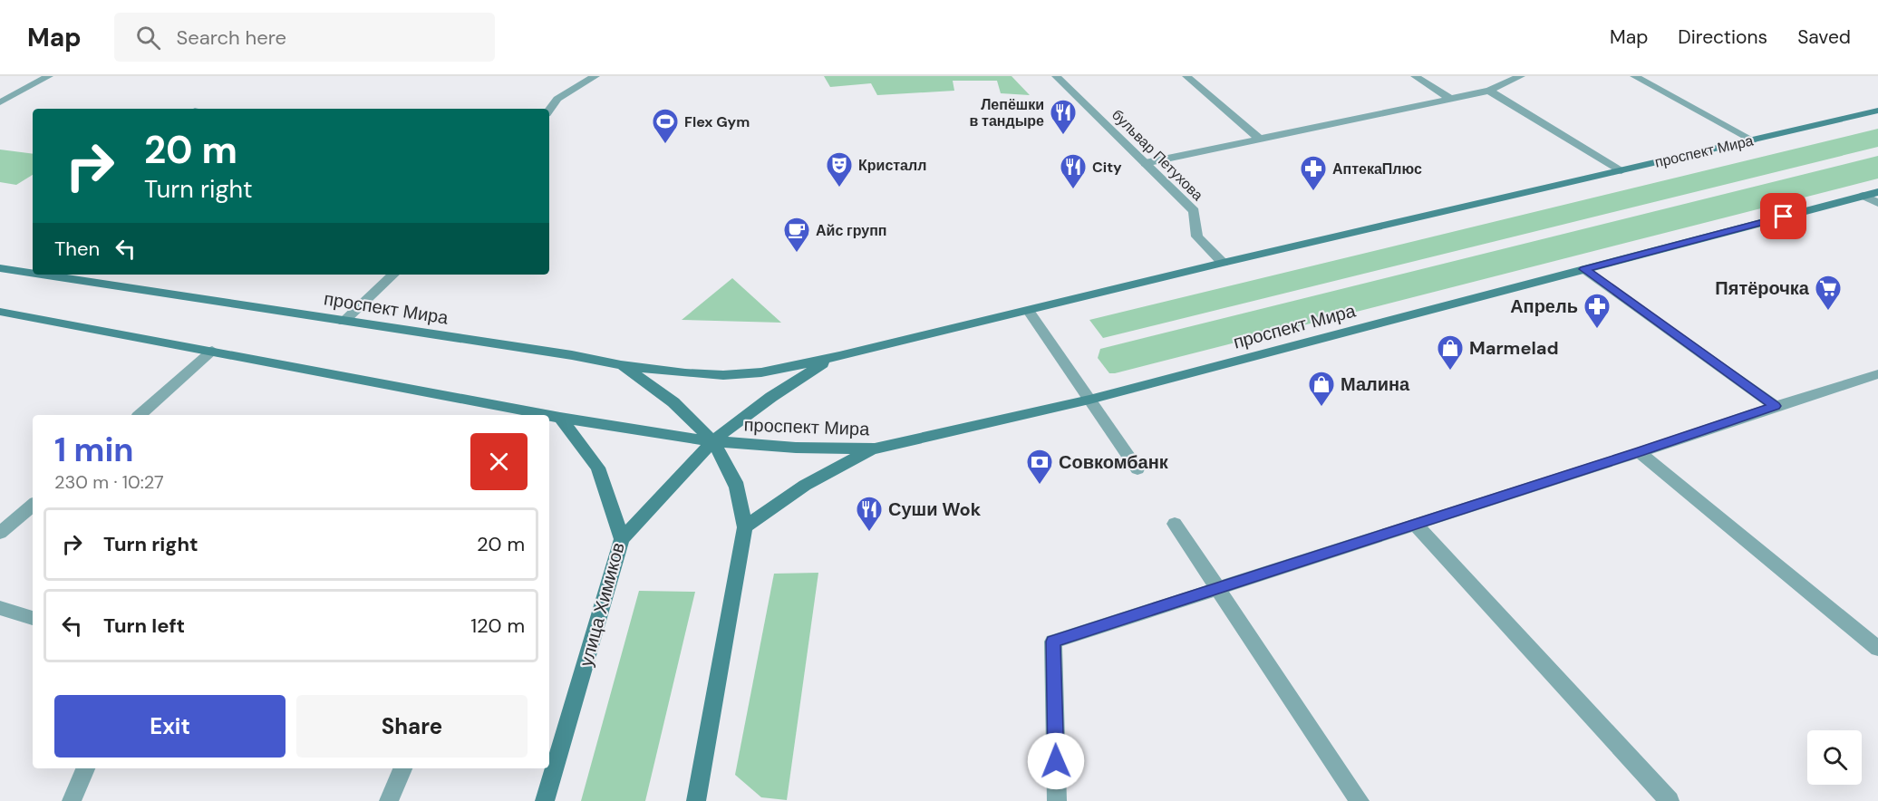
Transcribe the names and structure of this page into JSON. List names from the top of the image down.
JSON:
{
  "streets": {
    "main road": ["проспект Мира", "улица Химиков"],
    "street": ["бульвар Петухова"]
  },
  "crossings": [
    ["проспект Мира", "бульвар Петухова"],
    ["проспект Мира", "улица Химиков"]
  ],
  "places": {
    "restaurant": ["Лепёшки в тандыре", "City", "Суши Wok"],
    "sports": ["Flex Gym"],
    "theatre": ["Кристалл"],
    "pharmacy": ["АптекаПлюс", "Апрель"],
    "cafe": ["Айс групп"],
    "supermarket": ["Пятёрочка"],
    "shop": ["Marmelad", "Малина"],
    "bank": ["Совкомбанк"]
  },
  "page": {
    "header": "Map",
    "search": "Search here",
    "nav": ["Map", "Directions", "Saved"],
    "turn": ["20 m", "Turn right"],
    "then": "Then",
    "heading": ["1 min", "230 m · 10:27"],
    "list": [
      {
        "name": "Turn right",
        "value": "20 m"
      },
      {
        "name": "Turn left",
        "value": "120 m"
      }
    ],
    "buttons": ["Exit", "Share"]
  }
}
